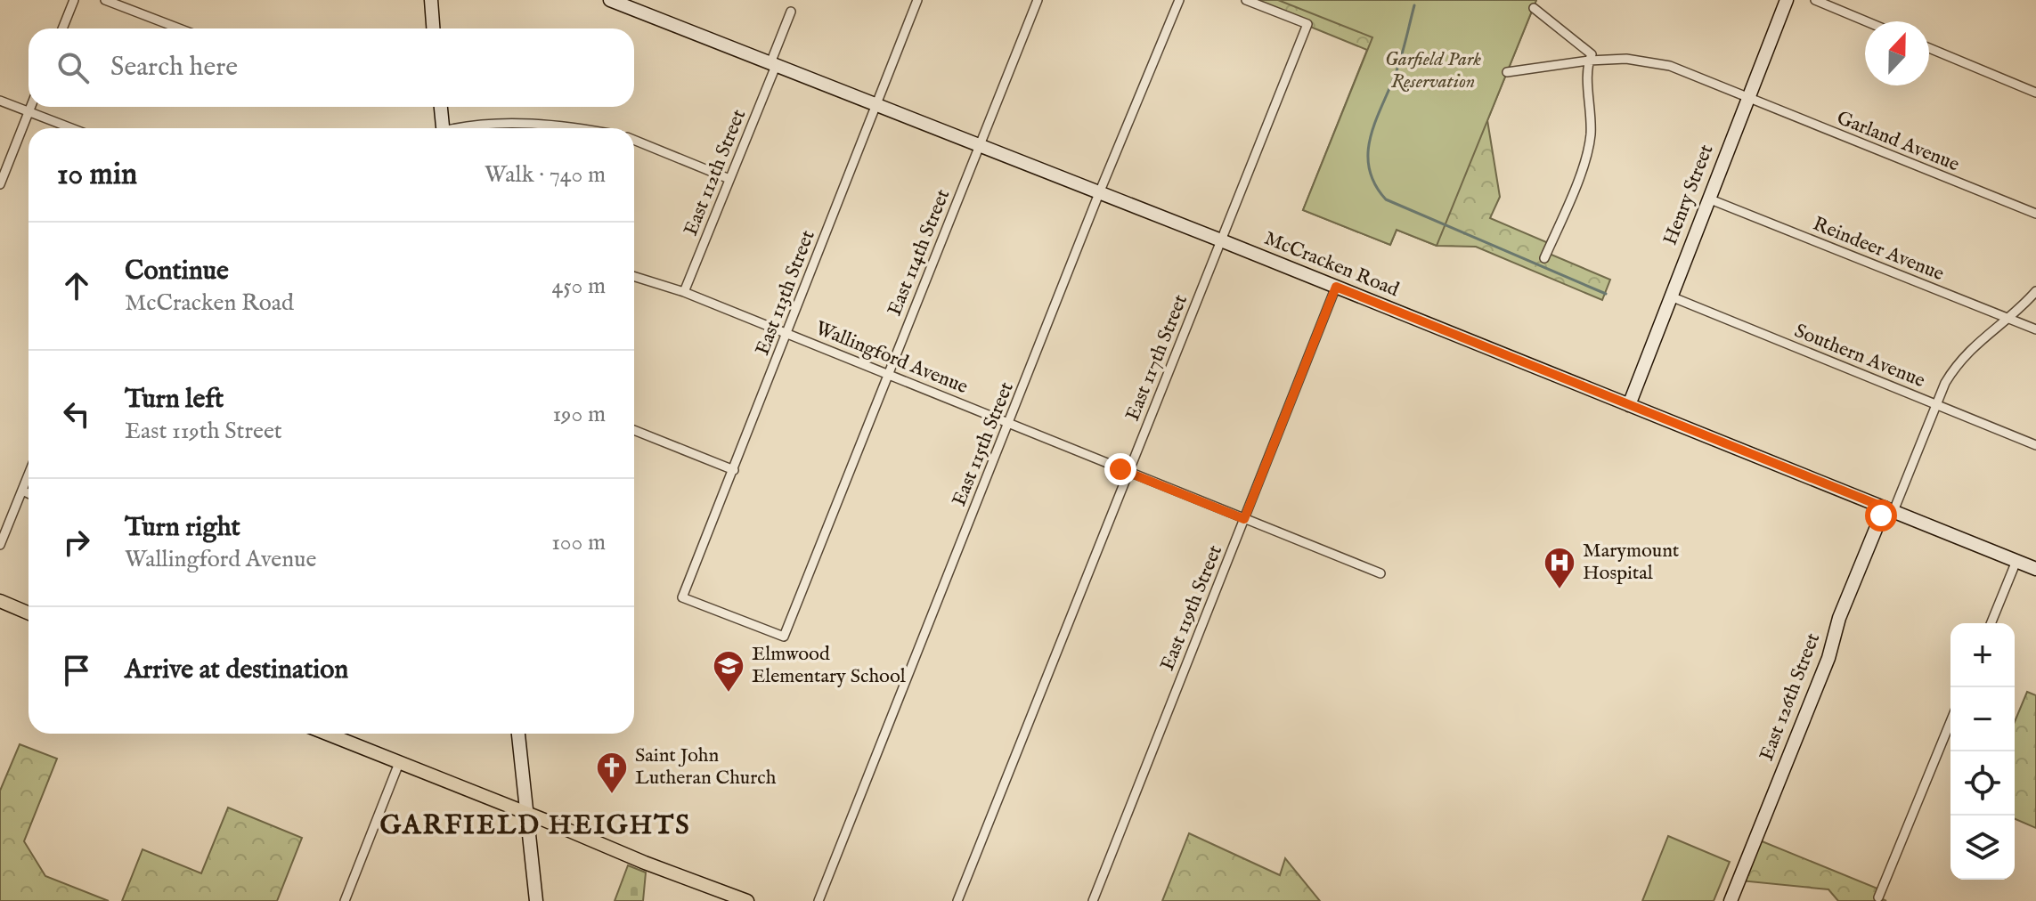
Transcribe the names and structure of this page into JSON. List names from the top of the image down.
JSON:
{
  "streets": {
    "street": [
      "Garland Avenue",
      "East 112th Street",
      "Henry Street",
      "Reindeer Avenue",
      "East 114th Street",
      "McCracken Road",
      "East 113th Street",
      "Southern Avenue",
      "Wallingford Avenue",
      "East 117th Street",
      "East 115th Street",
      "East 119th Street",
      "East 126th Street"
    ]
  },
  "crossings": [
    ["Garland Avenue", "Henry Street"],
    ["East 112th Street", "McCracken Road"],
    ["East 112th Street", "Wallingford Avenue"],
    ["Henry Street", "Reindeer Avenue"],
    ["Henry Street", "McCracken Road"],
    ["Henry Street", "Southern Avenue"],
    ["East 114th Street", "McCracken Road"],
    ["East 114th Street", "East 113th Street"],
    ["East 114th Street", "Wallingford Avenue"],
    ["McCracken Road", "East 113th Street"],
    ["McCracken Road", "East 117th Street"],
    ["McCracken Road", "East 115th Street"],
    ["McCracken Road", "East 119th Street"],
    ["McCracken Road", "East 126th Street"],
    ["East 113th Street", "Wallingford Avenue"],
    ["Wallingford Avenue", "East 117th Street"],
    ["Wallingford Avenue", "East 115th Street"],
    ["Wallingford Avenue", "East 119th Street"]
  ],
  "districts": ["GARFIELD HEIGHTS"],
  "parks": ["Garfield Park Reservation"],
  "places": {
    "hospital": ["Marymount Hospital"],
    "school or university": ["Elmwood Elementary School"],
    "church": ["Saint John Lutheran Church"]
  },
  "north": "top",
  "page": {
    "search": "Search here",
    "heading": ["10 min", "Walk · 740 m"],
    "list": [
      ["Continue", "McCracken Road", "450 m"],
      ["Turn left", "East 119th Street", "190 m"],
      ["Turn right", "Wallingford Avenue", "100 m"],
      "Arrive at destination"
    ],
    "map_buttons": ["+", "−"]
  }
}
